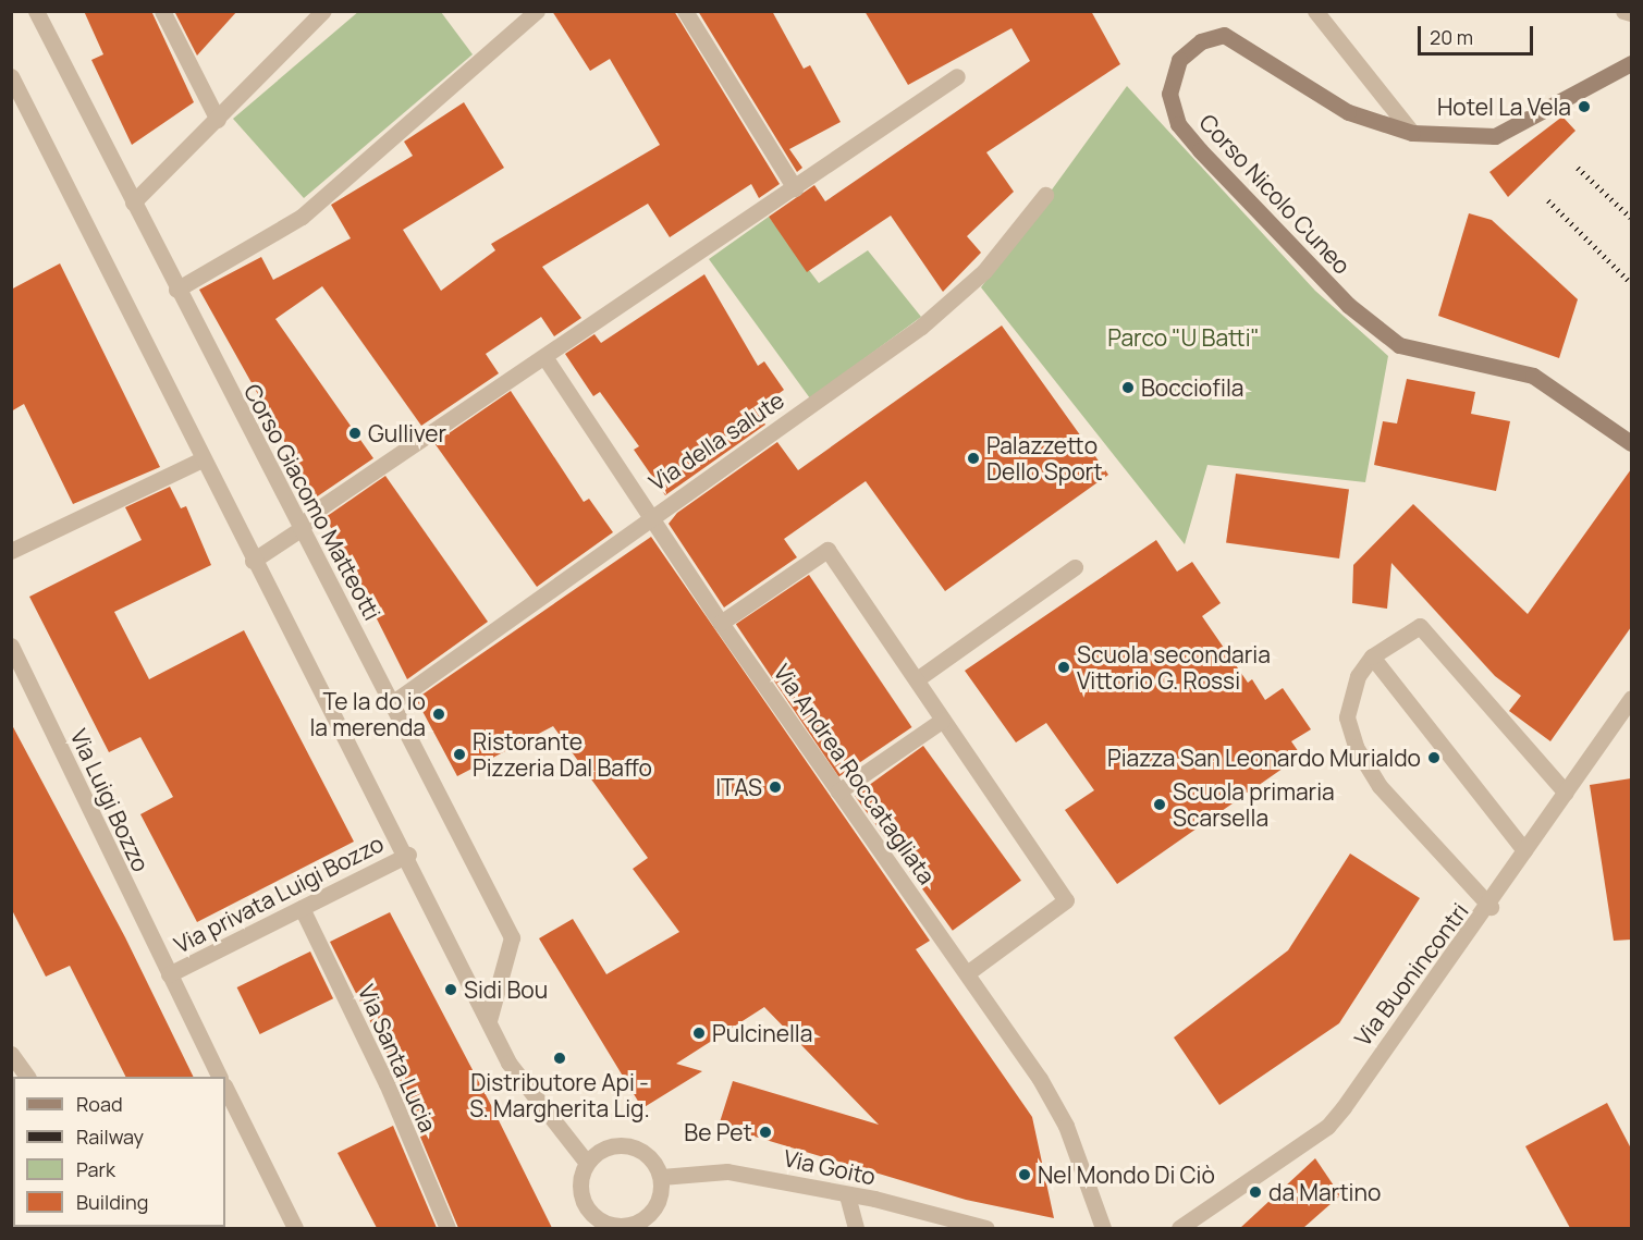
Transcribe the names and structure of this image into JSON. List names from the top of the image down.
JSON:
{
  "streets": {
    "main road": ["Corso Nicolo Cuneo"],
    "street": [
      "Via della salute",
      "Corso Giacomo Matteotti",
      "Via Andrea Roccatagliata",
      "Via Luigi Bozzo",
      "Via privata Luigi Bozzo",
      "Via Buonincontri",
      "Via Santa Lucia",
      "Via Goito"
    ]
  },
  "crossings": [
    ["Via della salute", "Corso Giacomo Matteotti"],
    ["Via della salute", "Via Andrea Roccatagliata"],
    ["Via Luigi Bozzo", "Via privata Luigi Bozzo"],
    ["Via privata Luigi Bozzo", "Via Santa Lucia"]
  ],
  "parks": ["Parco \"U Batti\""],
  "places": [
    "Hotel La Vela",
    "Bocciofila",
    "Gulliver",
    "Palazzetto Dello Sport",
    "Scuola secondaria Vittorio G. Rossi",
    "Te la do io la merenda",
    "Ristorante Pizzeria Dal Baffo",
    "Piazza San Leonardo Murialdo",
    "ITAS",
    "Scuola primaria Scarsella",
    "Sidi Bou",
    "Pulcinella",
    "Distributore Api - S. Margherita Lig.",
    "Be Pet",
    "Nel Mondo Di Ciò",
    "da Martino"
  ],
  "legend": [
    "Road",
    "Railway",
    "Park",
    "Building"
  ],
  "scale_bar": "20 m"
}
